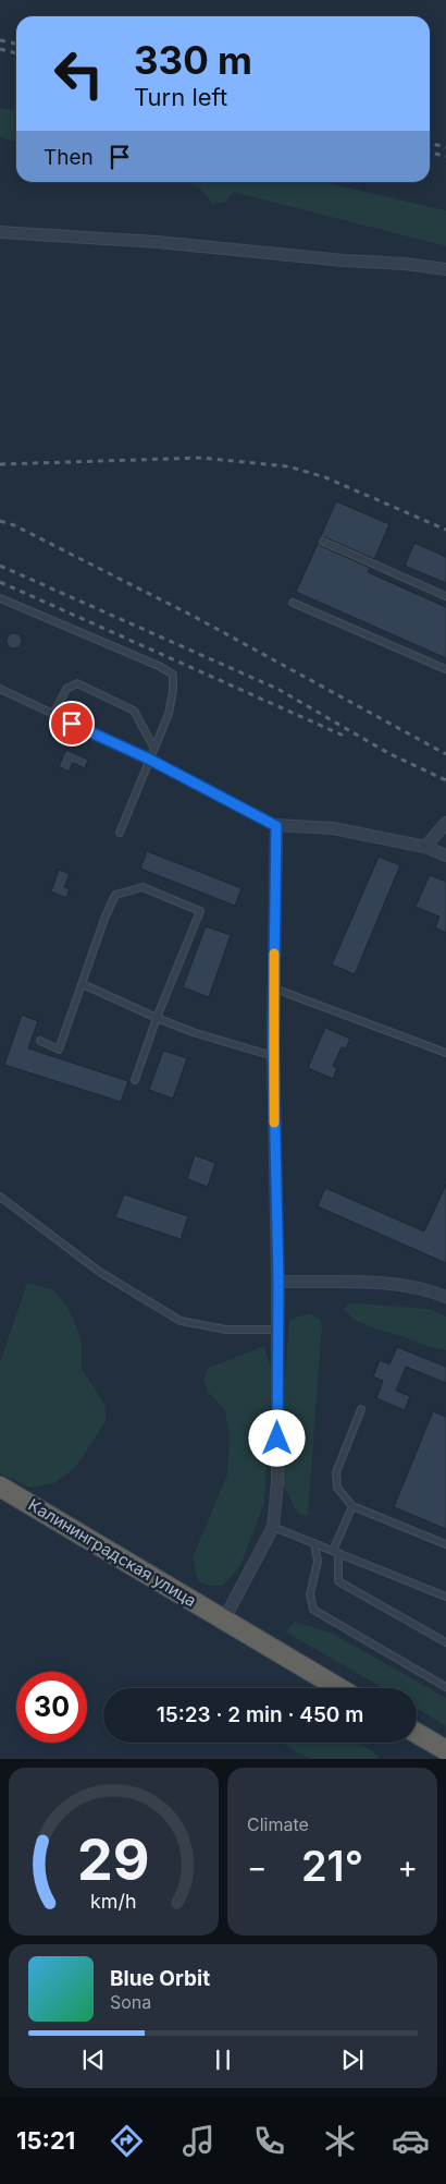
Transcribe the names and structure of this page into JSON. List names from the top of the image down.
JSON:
{
  "streets": {
    "highway": ["Калининградская улица"]
  },
  "page": {
    "turn": ["330 m", "Turn left"],
    "then": "Then",
    "limit": "30",
    "trip": "15:23 · 2 min · 450 m",
    "tile": "Climate",
    "heat": ["−", "21°", "+"],
    "song": ["Blue Orbit", "Sona"],
    "tabs": "15:21",
    "gauge": ["29", "km/h"]
  }
}
